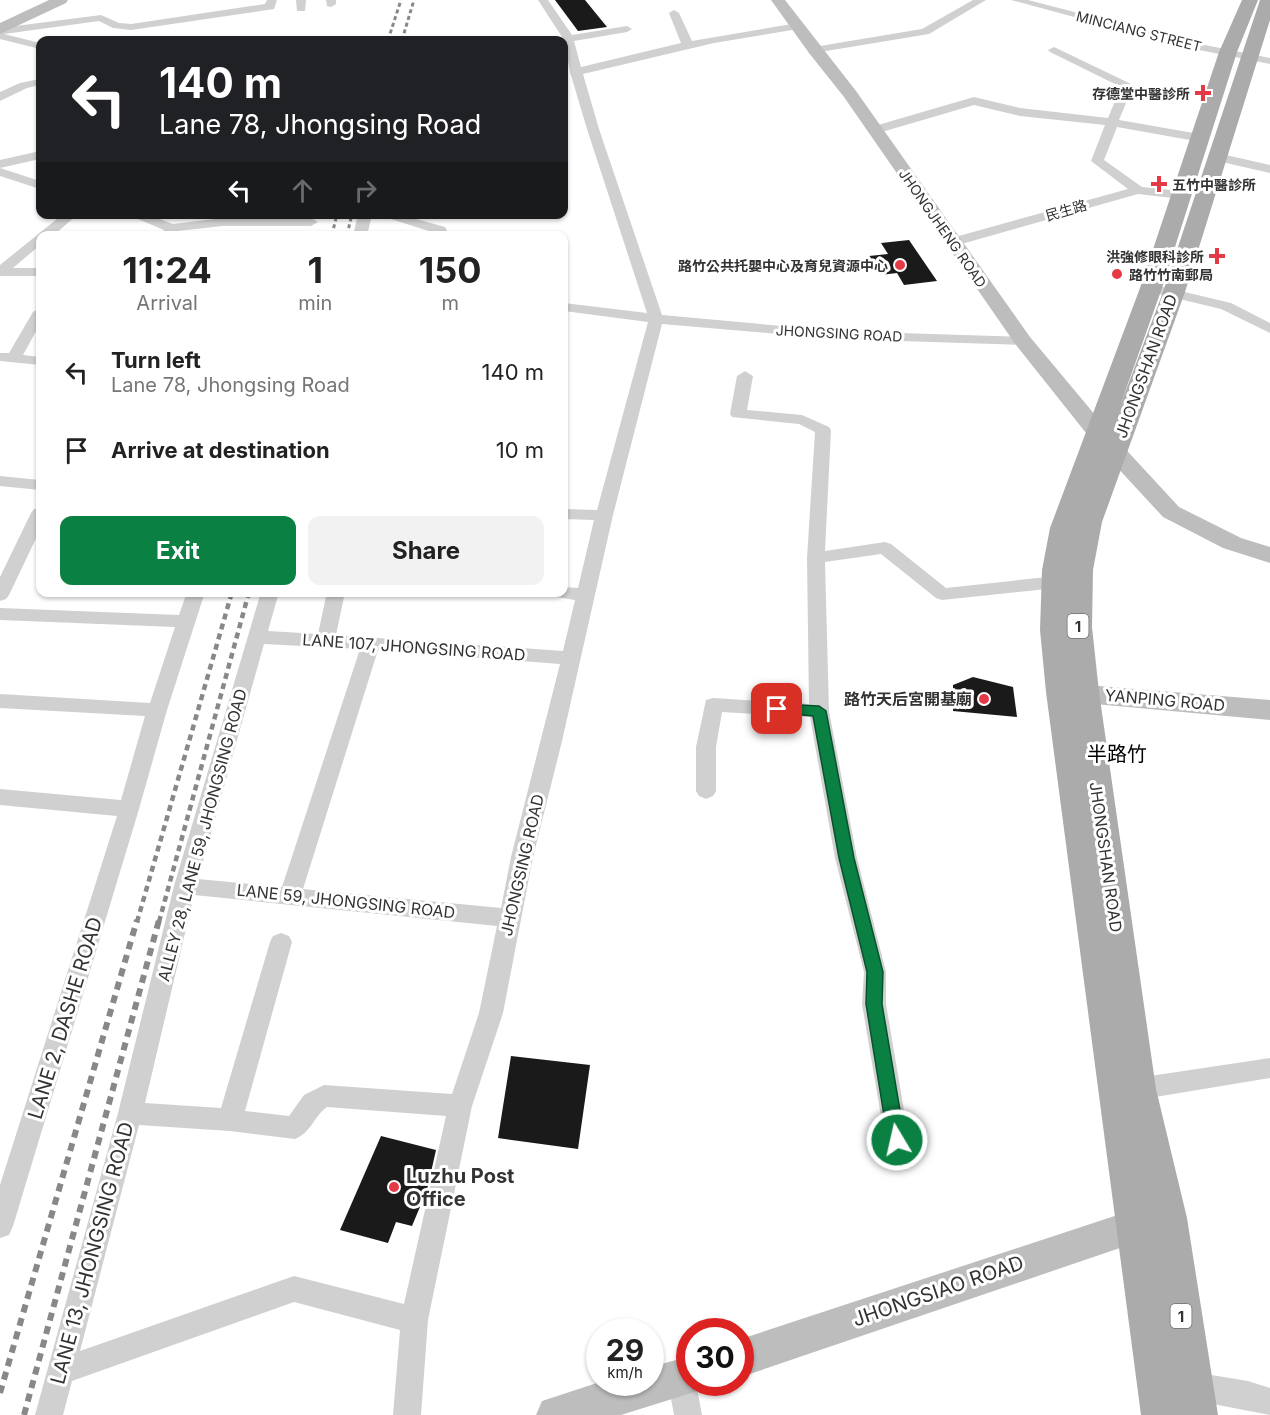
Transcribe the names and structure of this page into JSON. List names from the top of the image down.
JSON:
{
  "streets": {
    "main road": ["JHONGSHAN ROAD", "1"],
    "street": [
      "MINCIANG STREET",
      "民生路",
      "JHONGJHENG ROAD",
      "JHONGSING ROAD",
      "LANE 107, JHONGSING ROAD",
      "YANPING ROAD",
      "ALLEY 28, LANE 59, JHONGSING ROAD",
      "LANE 59, JHONGSING ROAD",
      "LANE 2, DASHE ROAD",
      "LANE 13, JHONGSING ROAD",
      "JHONGSIAO ROAD"
    ]
  },
  "crossings": [
    ["MINCIANG STREET", "JHONGSHAN ROAD"],
    ["民生路", "JHONGJHENG ROAD"],
    ["民生路", "JHONGSHAN ROAD"],
    ["JHONGJHENG ROAD", "JHONGSING ROAD"],
    ["JHONGJHENG ROAD", "JHONGSHAN ROAD"],
    ["JHONGSING ROAD", "LANE 107, JHONGSING ROAD"],
    ["JHONGSING ROAD", "LANE 59, JHONGSING ROAD"],
    ["JHONGSING ROAD", "LANE 13, JHONGSING ROAD"],
    ["JHONGSHAN ROAD", "YANPING ROAD"],
    ["JHONGSHAN ROAD", "JHONGSIAO ROAD"],
    ["LANE 107, JHONGSING ROAD", "ALLEY 28, LANE 59, JHONGSING ROAD"],
    ["ALLEY 28, LANE 59, JHONGSING ROAD", "LANE 59, JHONGSING ROAD"],
    ["ALLEY 28, LANE 59, JHONGSING ROAD", "LANE 13, JHONGSING ROAD"]
  ],
  "districts": ["半路竹"],
  "places": {
    "health": ["存德堂中醫診所", "五竹中醫診所", "洪強修眼科診所"],
    "other": [
      "路竹公共托嬰中心及育兒資源中心",
      "路竹竹南郵局",
      "路竹天后宮開基廟",
      "Luzhu Post Office"
    ]
  },
  "page": {
    "turn": ["140 m", "Lane 78, Jhongsing Road"],
    "eta": [
      "11:24",
      "Arrival",
      "1",
      "min",
      "150",
      "m"
    ],
    "list": [
      {
        "name": "Turn left",
        "note": "Lane 78, Jhongsing Road",
        "value": "140 m"
      },
      {
        "name": "Arrive at destination",
        "value": "10 m"
      }
    ],
    "buttons": ["Exit", "Share"],
    "speed": "29 km/h",
    "limit": "30"
  }
}
